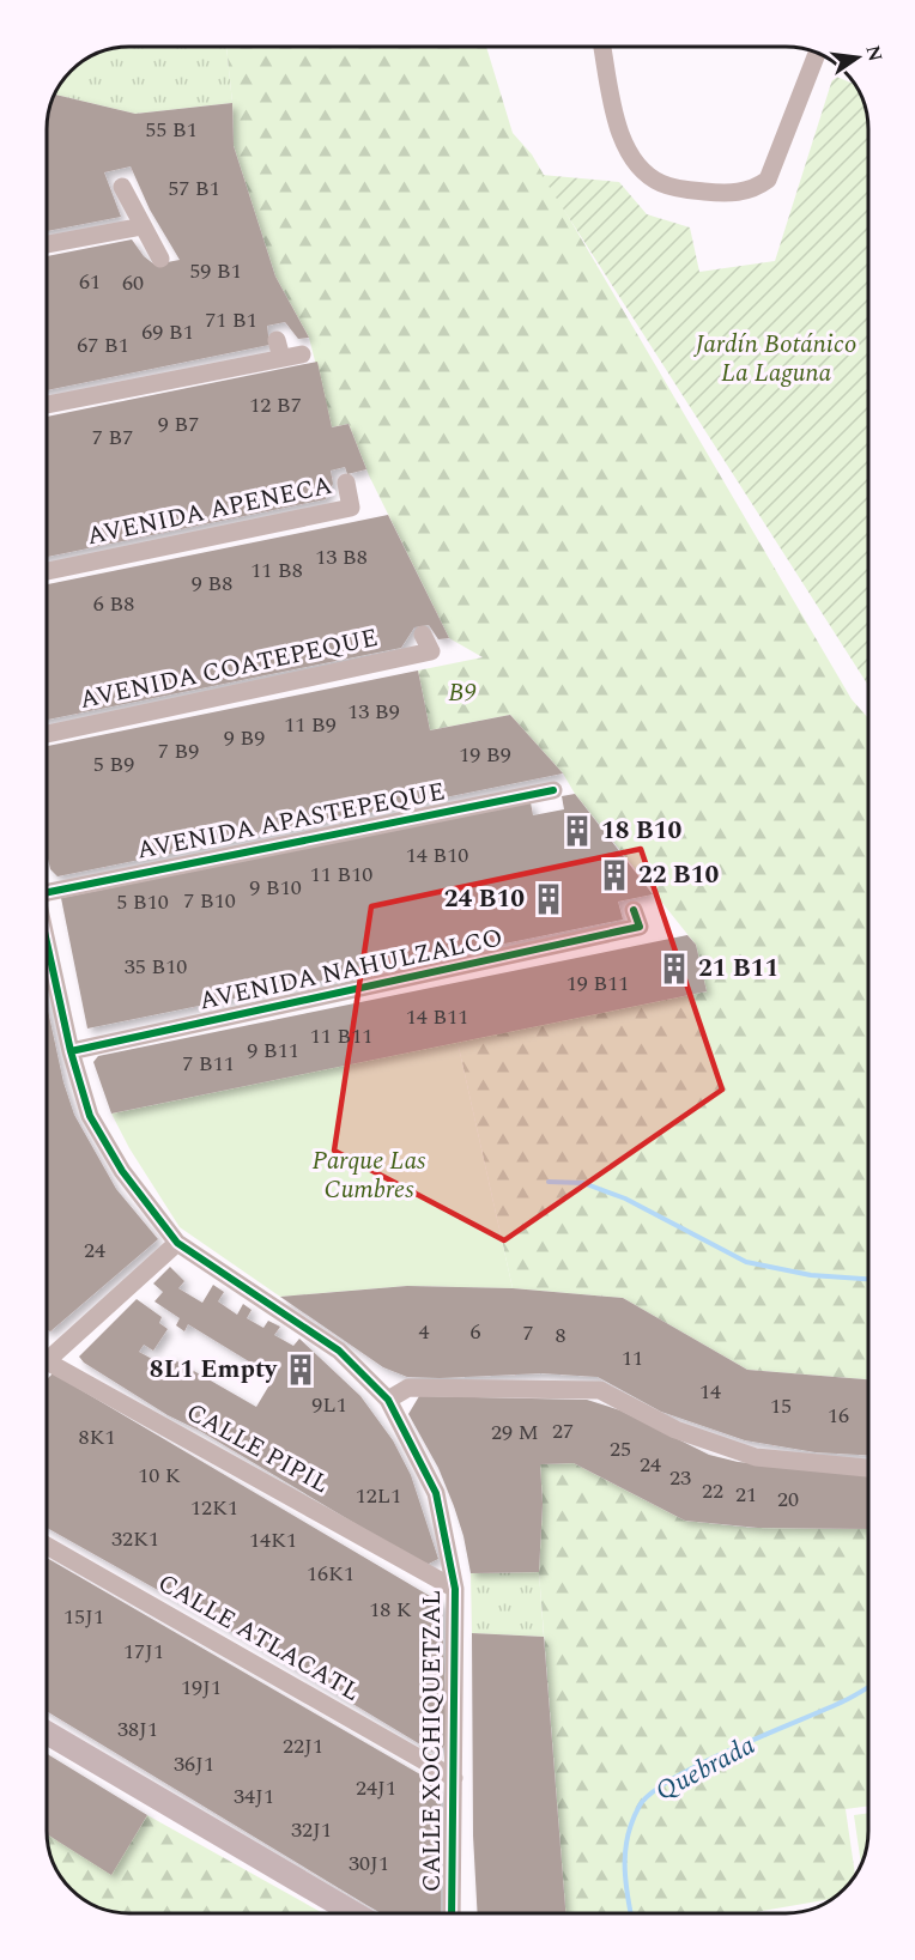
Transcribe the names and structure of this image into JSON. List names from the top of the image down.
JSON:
{
  "streets": {
    "street": [
      "AVENIDA APENECA",
      "AVENIDA COATEPEQUE",
      "AVENIDA APASTEPEQUE",
      "AVENIDA NAHULZALCO",
      "CALLE PIPIL",
      "CALLE ATLACATL",
      "CALLE XOCHIQUETZAL"
    ]
  },
  "crossings": [
    ["AVENIDA NAHULZALCO", "CALLE XOCHIQUETZAL"],
    ["CALLE PIPIL", "CALLE XOCHIQUETZAL"],
    ["CALLE ATLACATL", "CALLE XOCHIQUETZAL"]
  ],
  "water": ["Quebrada"],
  "parks": ["Jardín Botánico La Laguna", "B9", "Parque Las Cumbres"],
  "places": {
    "building": [
      "18 B10",
      "22 B10",
      "24 B10",
      "21 B11",
      "8L1 Empty"
    ]
  },
  "house_numbers": [
    "55 B1",
    "57 B1",
    "59 B1",
    "61",
    "60",
    "71 B1",
    "69 B1",
    "67 B1",
    "12 B7",
    "9 B7",
    "7 B7",
    "13 B8",
    "11 B8",
    "9 B8",
    "6 B8",
    "13 B9",
    "11 B9",
    "9 B9",
    "7 B9",
    "19 B9",
    "5 B9",
    "14 B10",
    "11 B10",
    "9 B10",
    "7 B10",
    "5 B10",
    "35 B10",
    "19 B11",
    "14 B11",
    "11 B11",
    "9 B11",
    "7 B11",
    "24",
    "4",
    "6",
    "7",
    "8",
    "11",
    "14",
    "9L1",
    "15",
    "16",
    "27",
    "29 M",
    "8K1",
    "25",
    "24",
    "10 K",
    "23",
    "22",
    "21",
    "12L1",
    "20",
    "12K1",
    "32K1",
    "14K1",
    "16K1",
    "18 K",
    "15J1",
    "17J1",
    "19J1",
    "38J1",
    "22J1",
    "36J1",
    "24J1",
    "34J1",
    "32J1",
    "30J1"
  ],
  "north": "right"
}
